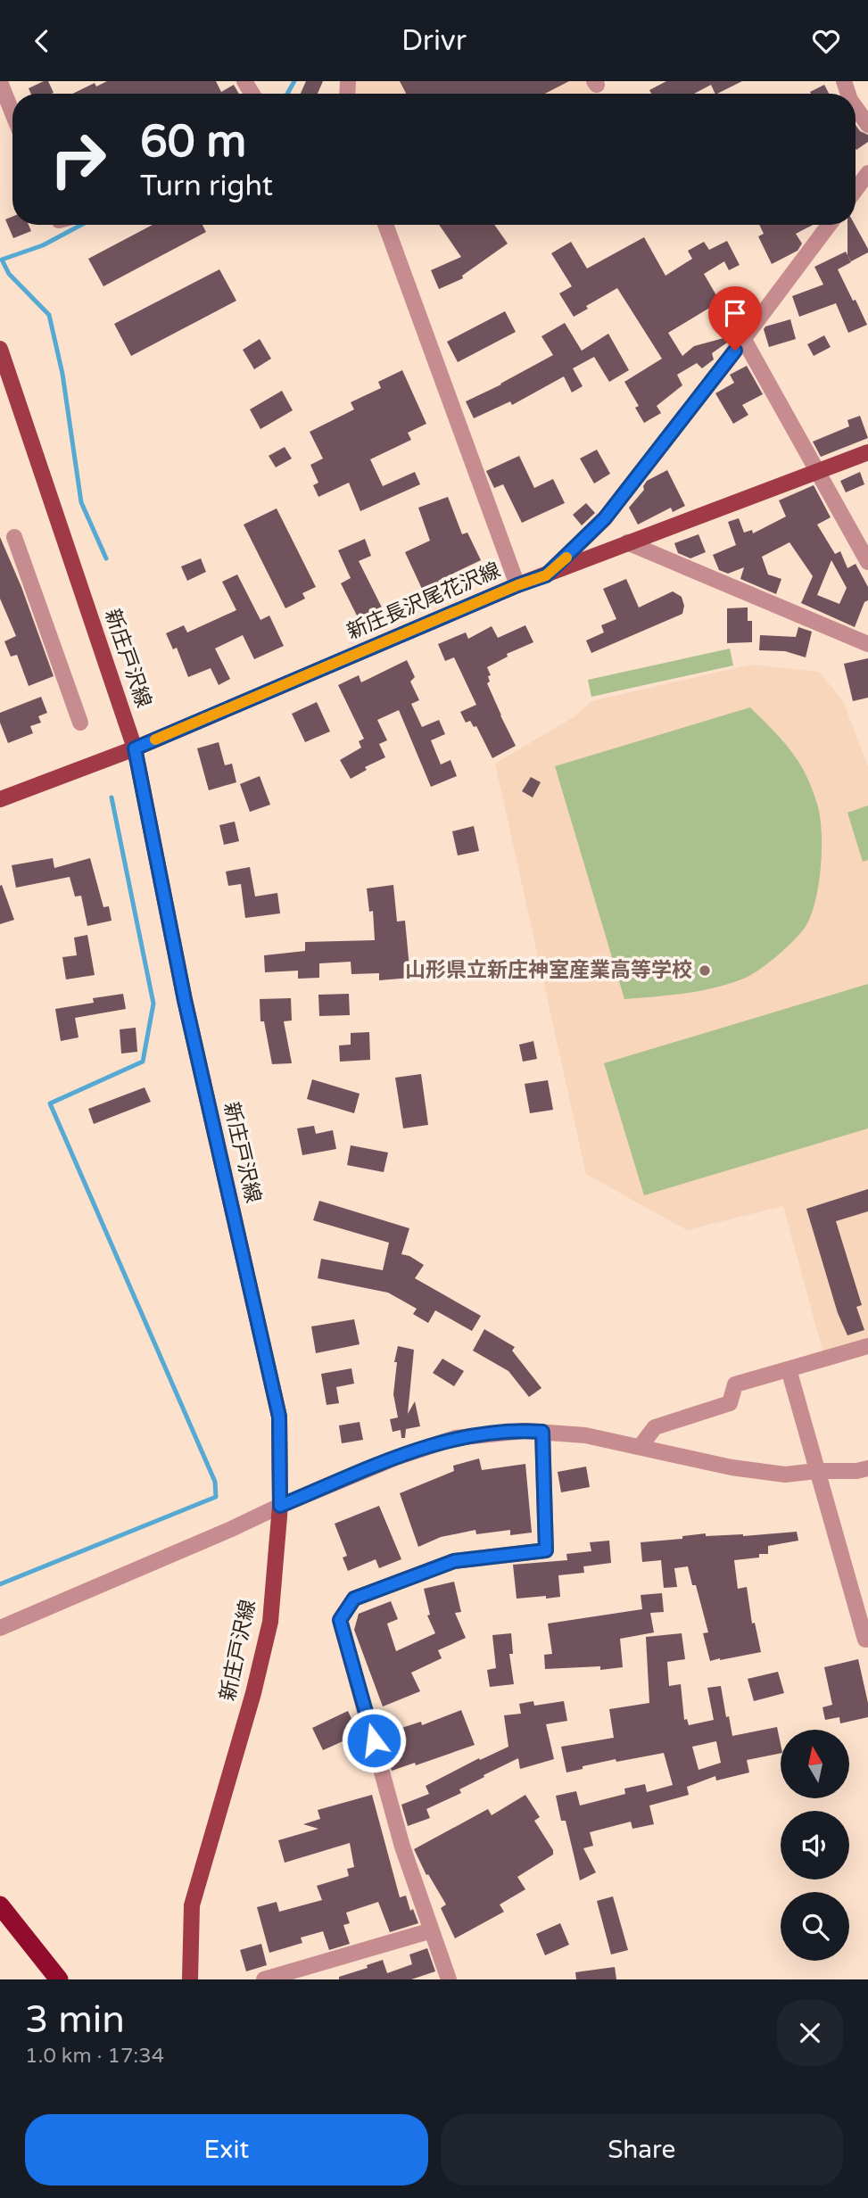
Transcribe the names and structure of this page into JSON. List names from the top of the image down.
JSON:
{
  "streets": {
    "main road": ["新庄長沢尾花沢線", "新庄戸沢線"]
  },
  "crossings": [
    ["新庄長沢尾花沢線", "新庄戸沢線"]
  ],
  "places": ["山形県立新庄神室産業高等学校"],
  "north": "top",
  "page": {
    "header": "Drivr",
    "turn": ["60 m", "Turn right"],
    "heading": ["3 min", "1.0 km · 17:34"],
    "buttons": ["Exit", "Share"]
  }
}
